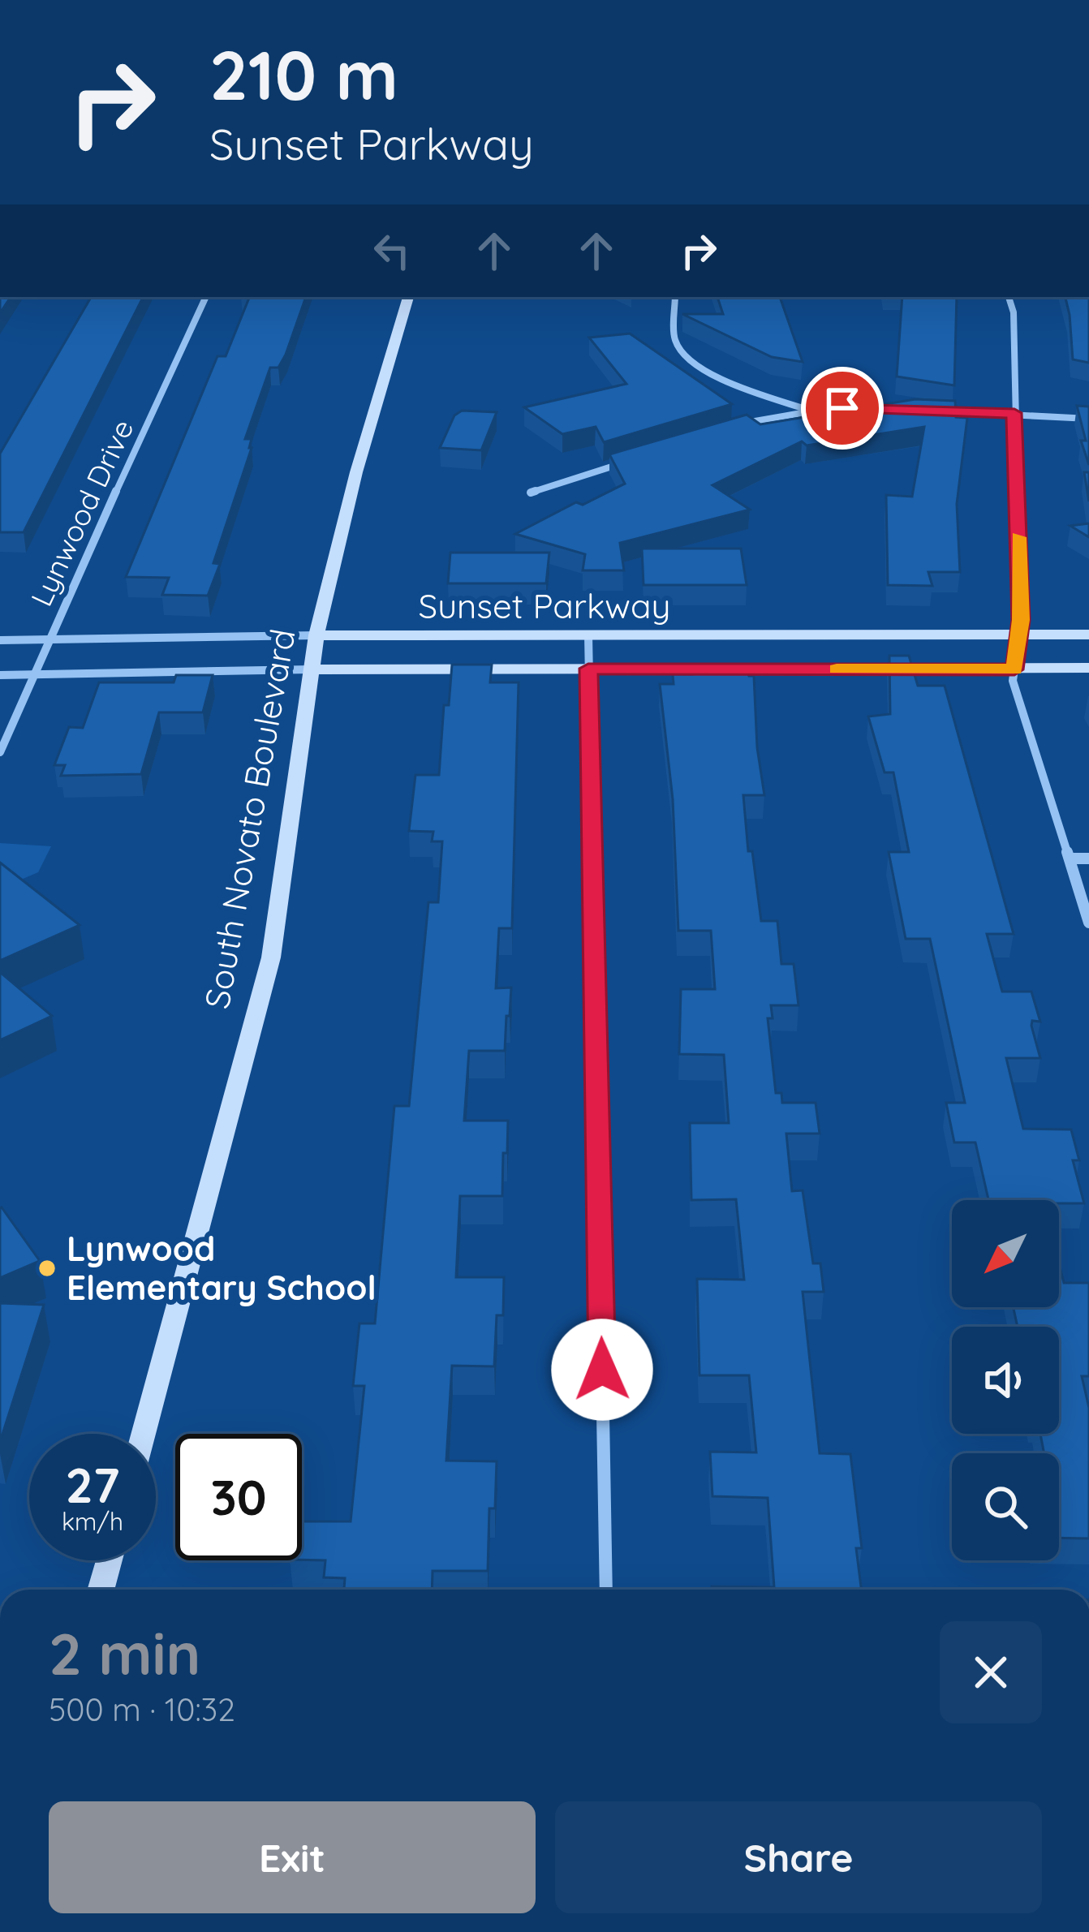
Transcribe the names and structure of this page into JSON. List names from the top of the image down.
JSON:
{
  "streets": {
    "main road": ["Sunset Parkway", "South Novato Boulevard"],
    "street": ["Lynwood Drive"]
  },
  "crossings": [
    ["Lynwood Drive", "Sunset Parkway"],
    ["Sunset Parkway", "South Novato Boulevard"]
  ],
  "places": ["Lynwood Elementary School"],
  "north": "bottom left",
  "page": {
    "turn": ["210 m", "Sunset Parkway"],
    "speed": "27 km/h",
    "limit": "30",
    "heading": ["2 min", "500 m · 10:32"],
    "buttons": ["Exit", "Share"]
  }
}
